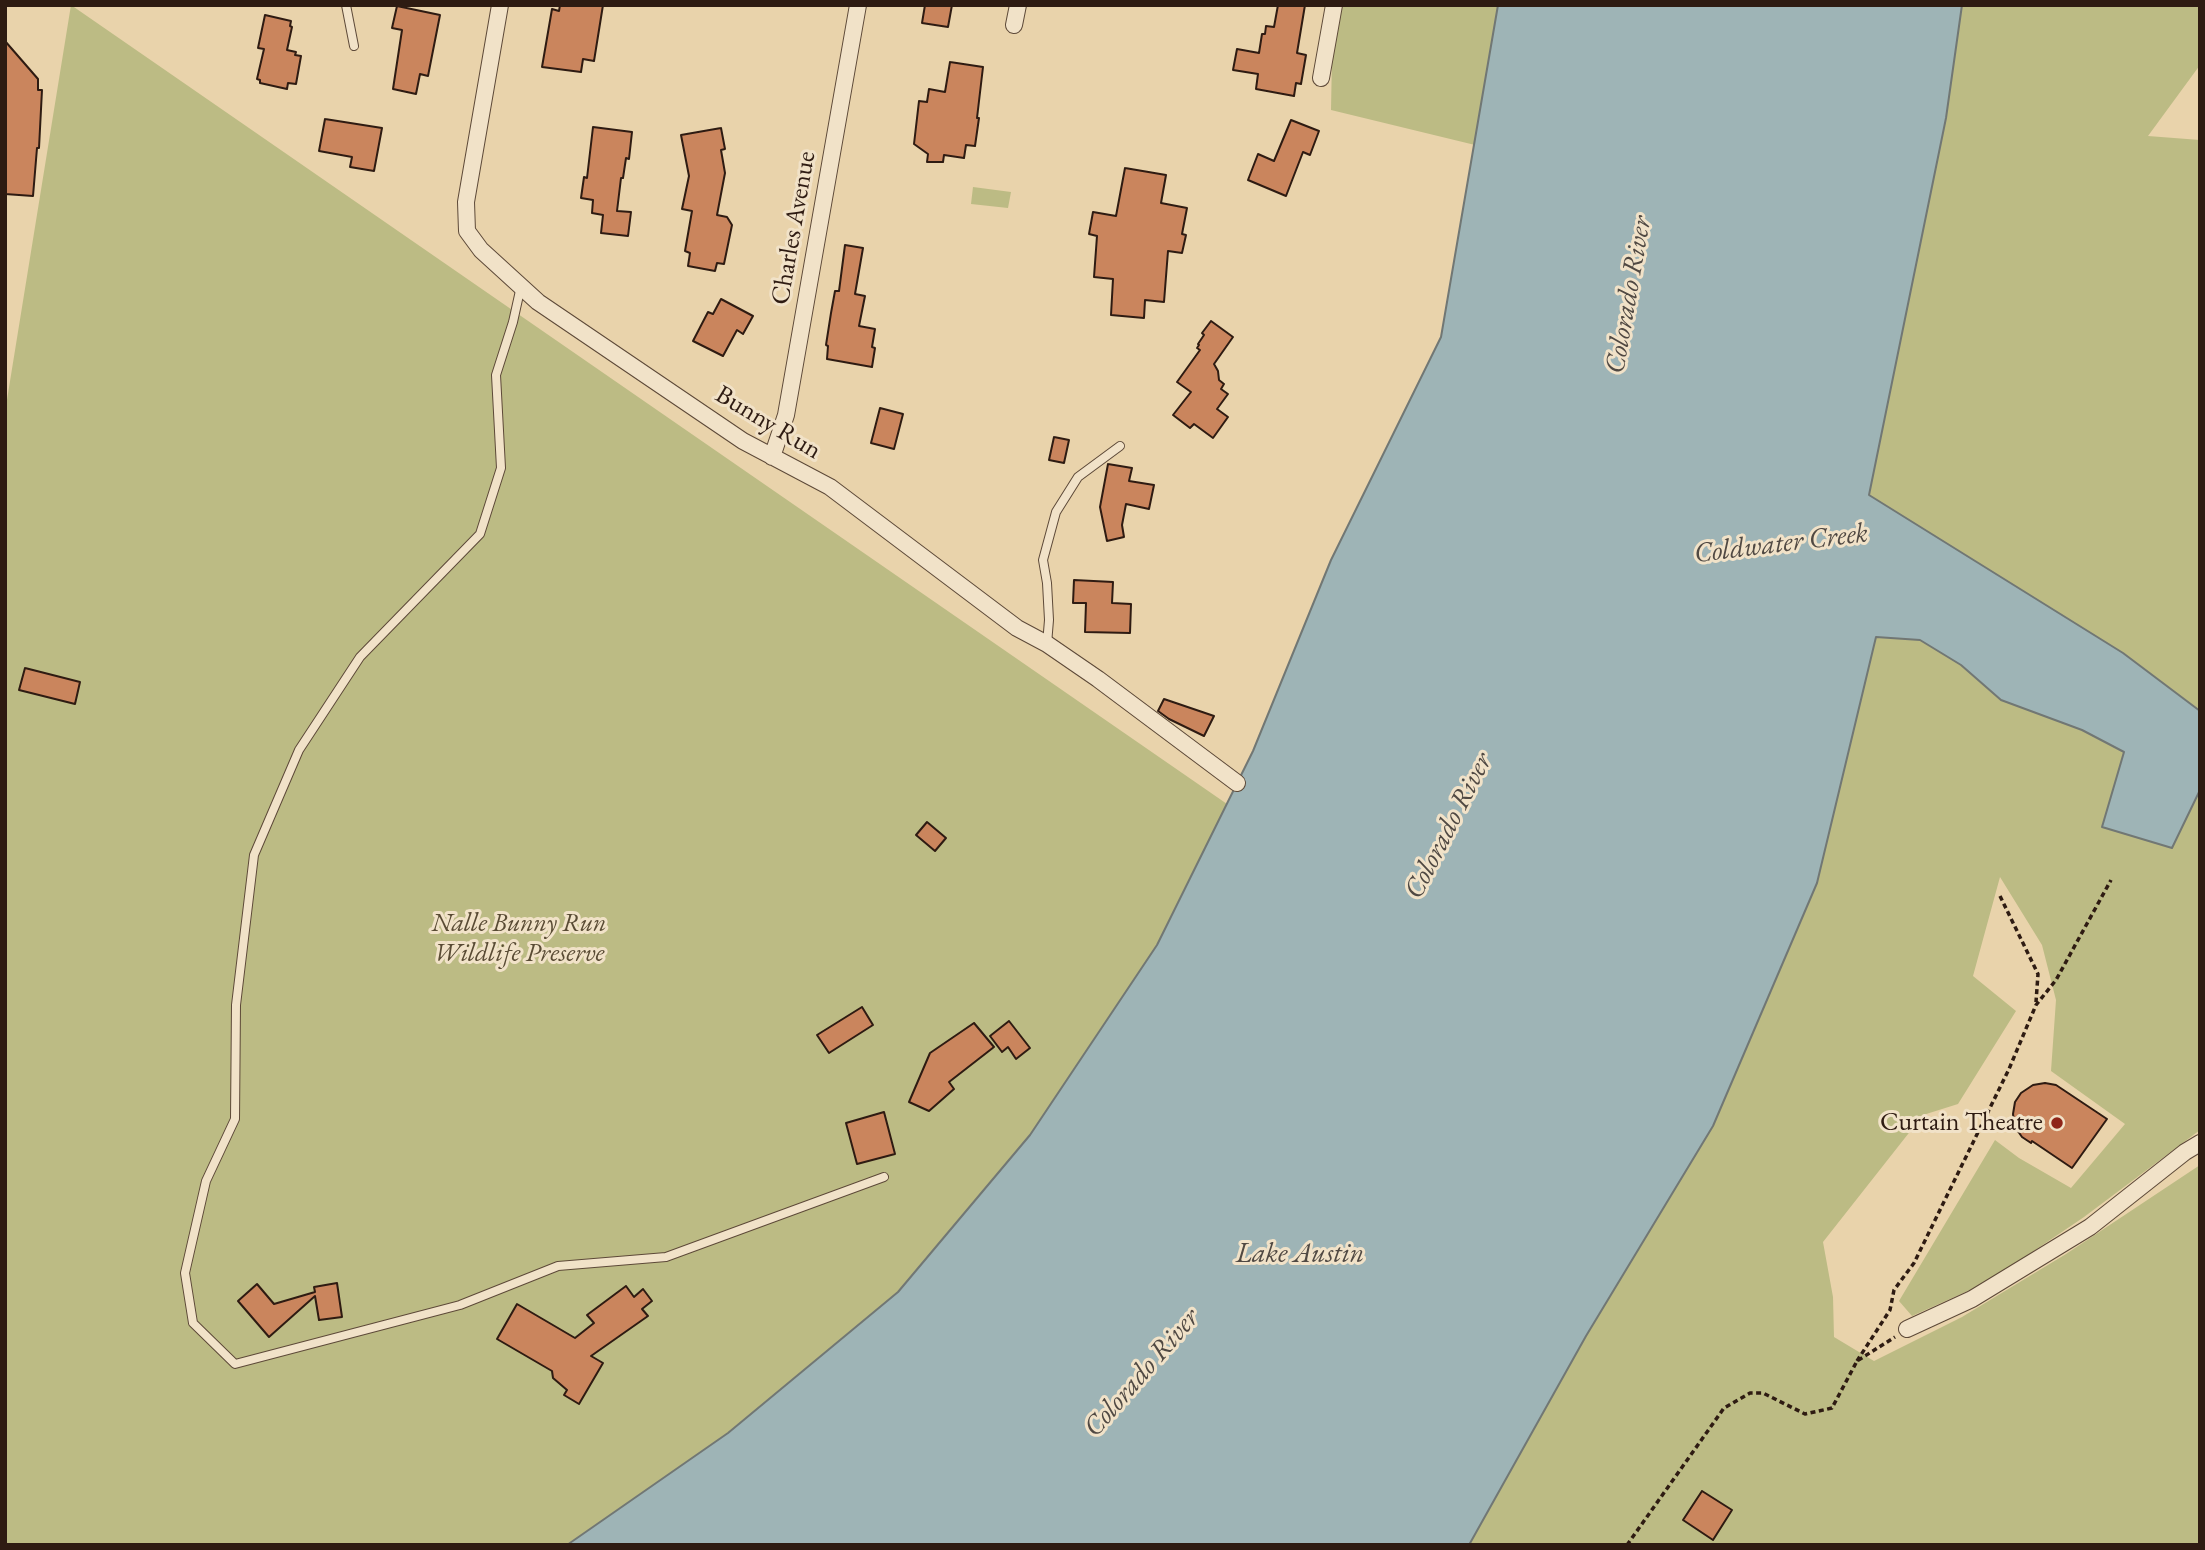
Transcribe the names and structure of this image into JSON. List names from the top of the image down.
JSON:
{
  "streets": {
    "street": ["Charles Avenue", "Bunny Run"]
  },
  "crossings": [
    ["Charles Avenue", "Bunny Run"]
  ],
  "water": ["Colorado River", "Coldwater Creek", "Lake Austin"],
  "parks": ["Nalle Bunny Run Wildlife Preserve"],
  "places": ["Curtain Theatre"]
}
